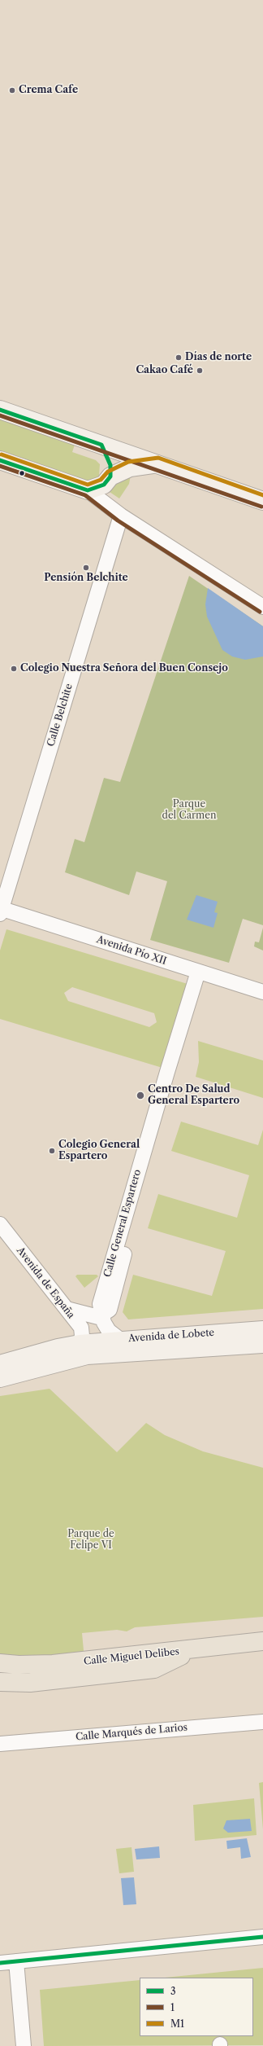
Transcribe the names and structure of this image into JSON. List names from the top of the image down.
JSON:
{
  "streets": {
    "main road": ["Avenida de Lobete", "Calle Miguel Delibes"],
    "street": [
      "Calle Belchite",
      "Avenida Pío XII",
      "Calle General Espartero",
      "Avenida de España",
      "Calle Marqués de Larios"
    ]
  },
  "crossings": [
    ["Calle Belchite", "Avenida Pío XII"],
    ["Avenida Pío XII", "Calle General Espartero"],
    ["Avenida de España", "Avenida de Lobete"]
  ],
  "parks": ["Parque del Carmen", "Parque de Felipe VI"],
  "places": [
    "Crema Cafe",
    "Días de norte",
    "Cakao Café",
    "Pensión Belchite",
    "Colegio Nuestra Señora del Buen Consejo",
    "Centro De Salud General Espartero",
    "Colegio General Espartero"
  ],
  "lines": ["transit line 3", "transit line 1", "transit line M1"],
  "legend": ["3", "1", "M1"]
}
